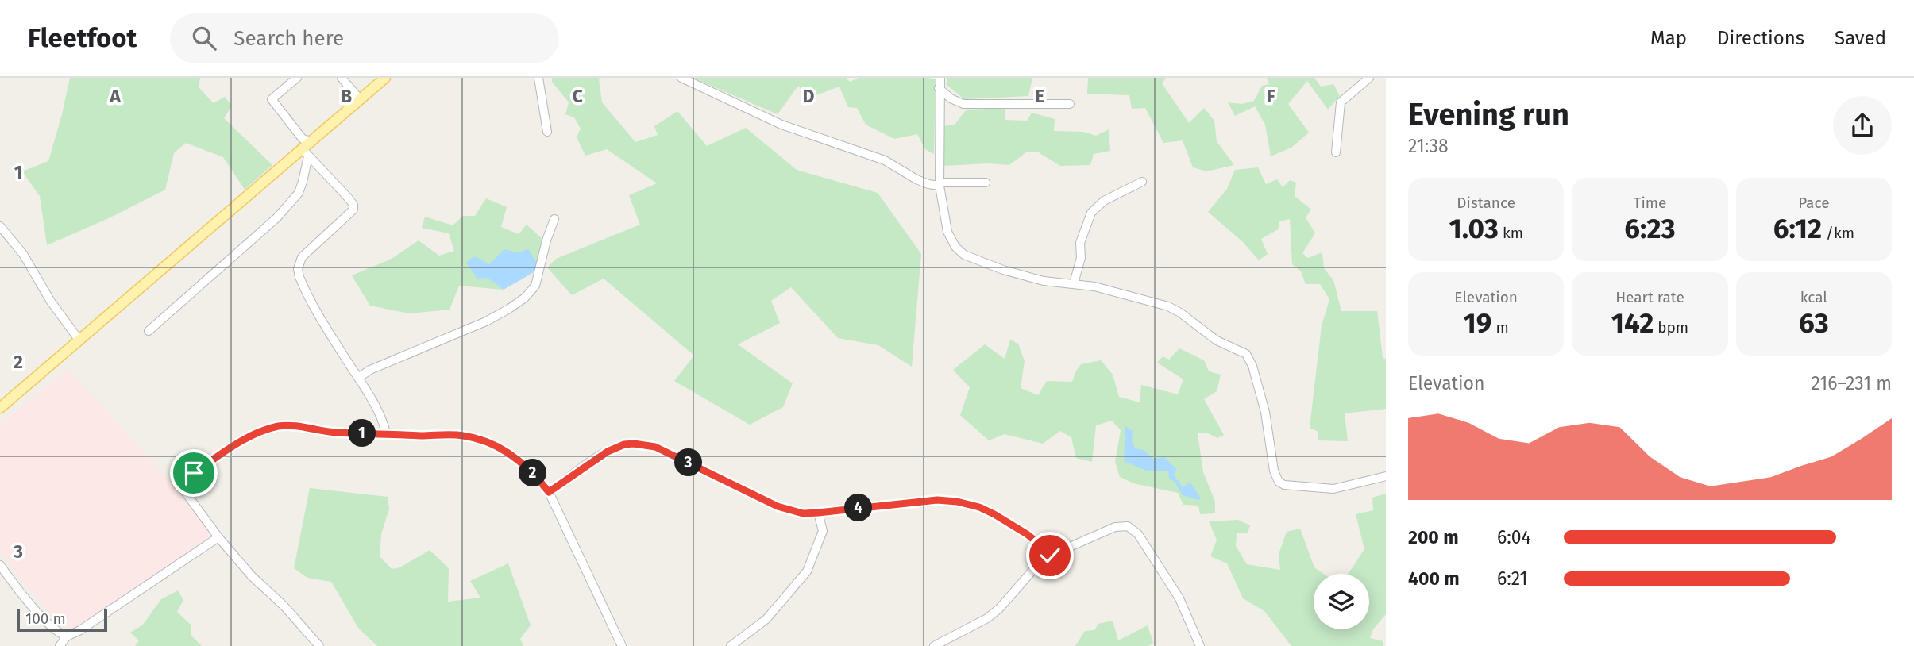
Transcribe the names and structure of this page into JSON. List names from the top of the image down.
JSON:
{
  "scale_bar": "100 m",
  "page": {
    "header": "Fleetfoot",
    "search": "Search here",
    "nav": ["Map", "Directions", "Saved"],
    "heading": ["Evening run", "21:38"],
    "stats": [
      ["Distance", "1.03 km"],
      ["Time", "6:23"],
      ["Pace", "6:12 /km"],
      ["Elevation", "19 m"],
      ["Heart rate", "142 bpm"],
      ["kcal", "63"]
    ],
    "chart": ["Elevation", "216–231 m"],
    "pins": [
      "1",
      "3",
      "2",
      "4"
    ],
    "list": [
      {
        "name": "200 m",
        "note": "6:04"
      },
      {
        "name": "400 m",
        "note": "6:21"
      }
    ],
    "scale": "100 m"
  },
  "grid": {
    "columns": [
      "A",
      "B",
      "C",
      "D",
      "E",
      "F"
    ],
    "rows": ["1", "2", "3"]
  }
}
